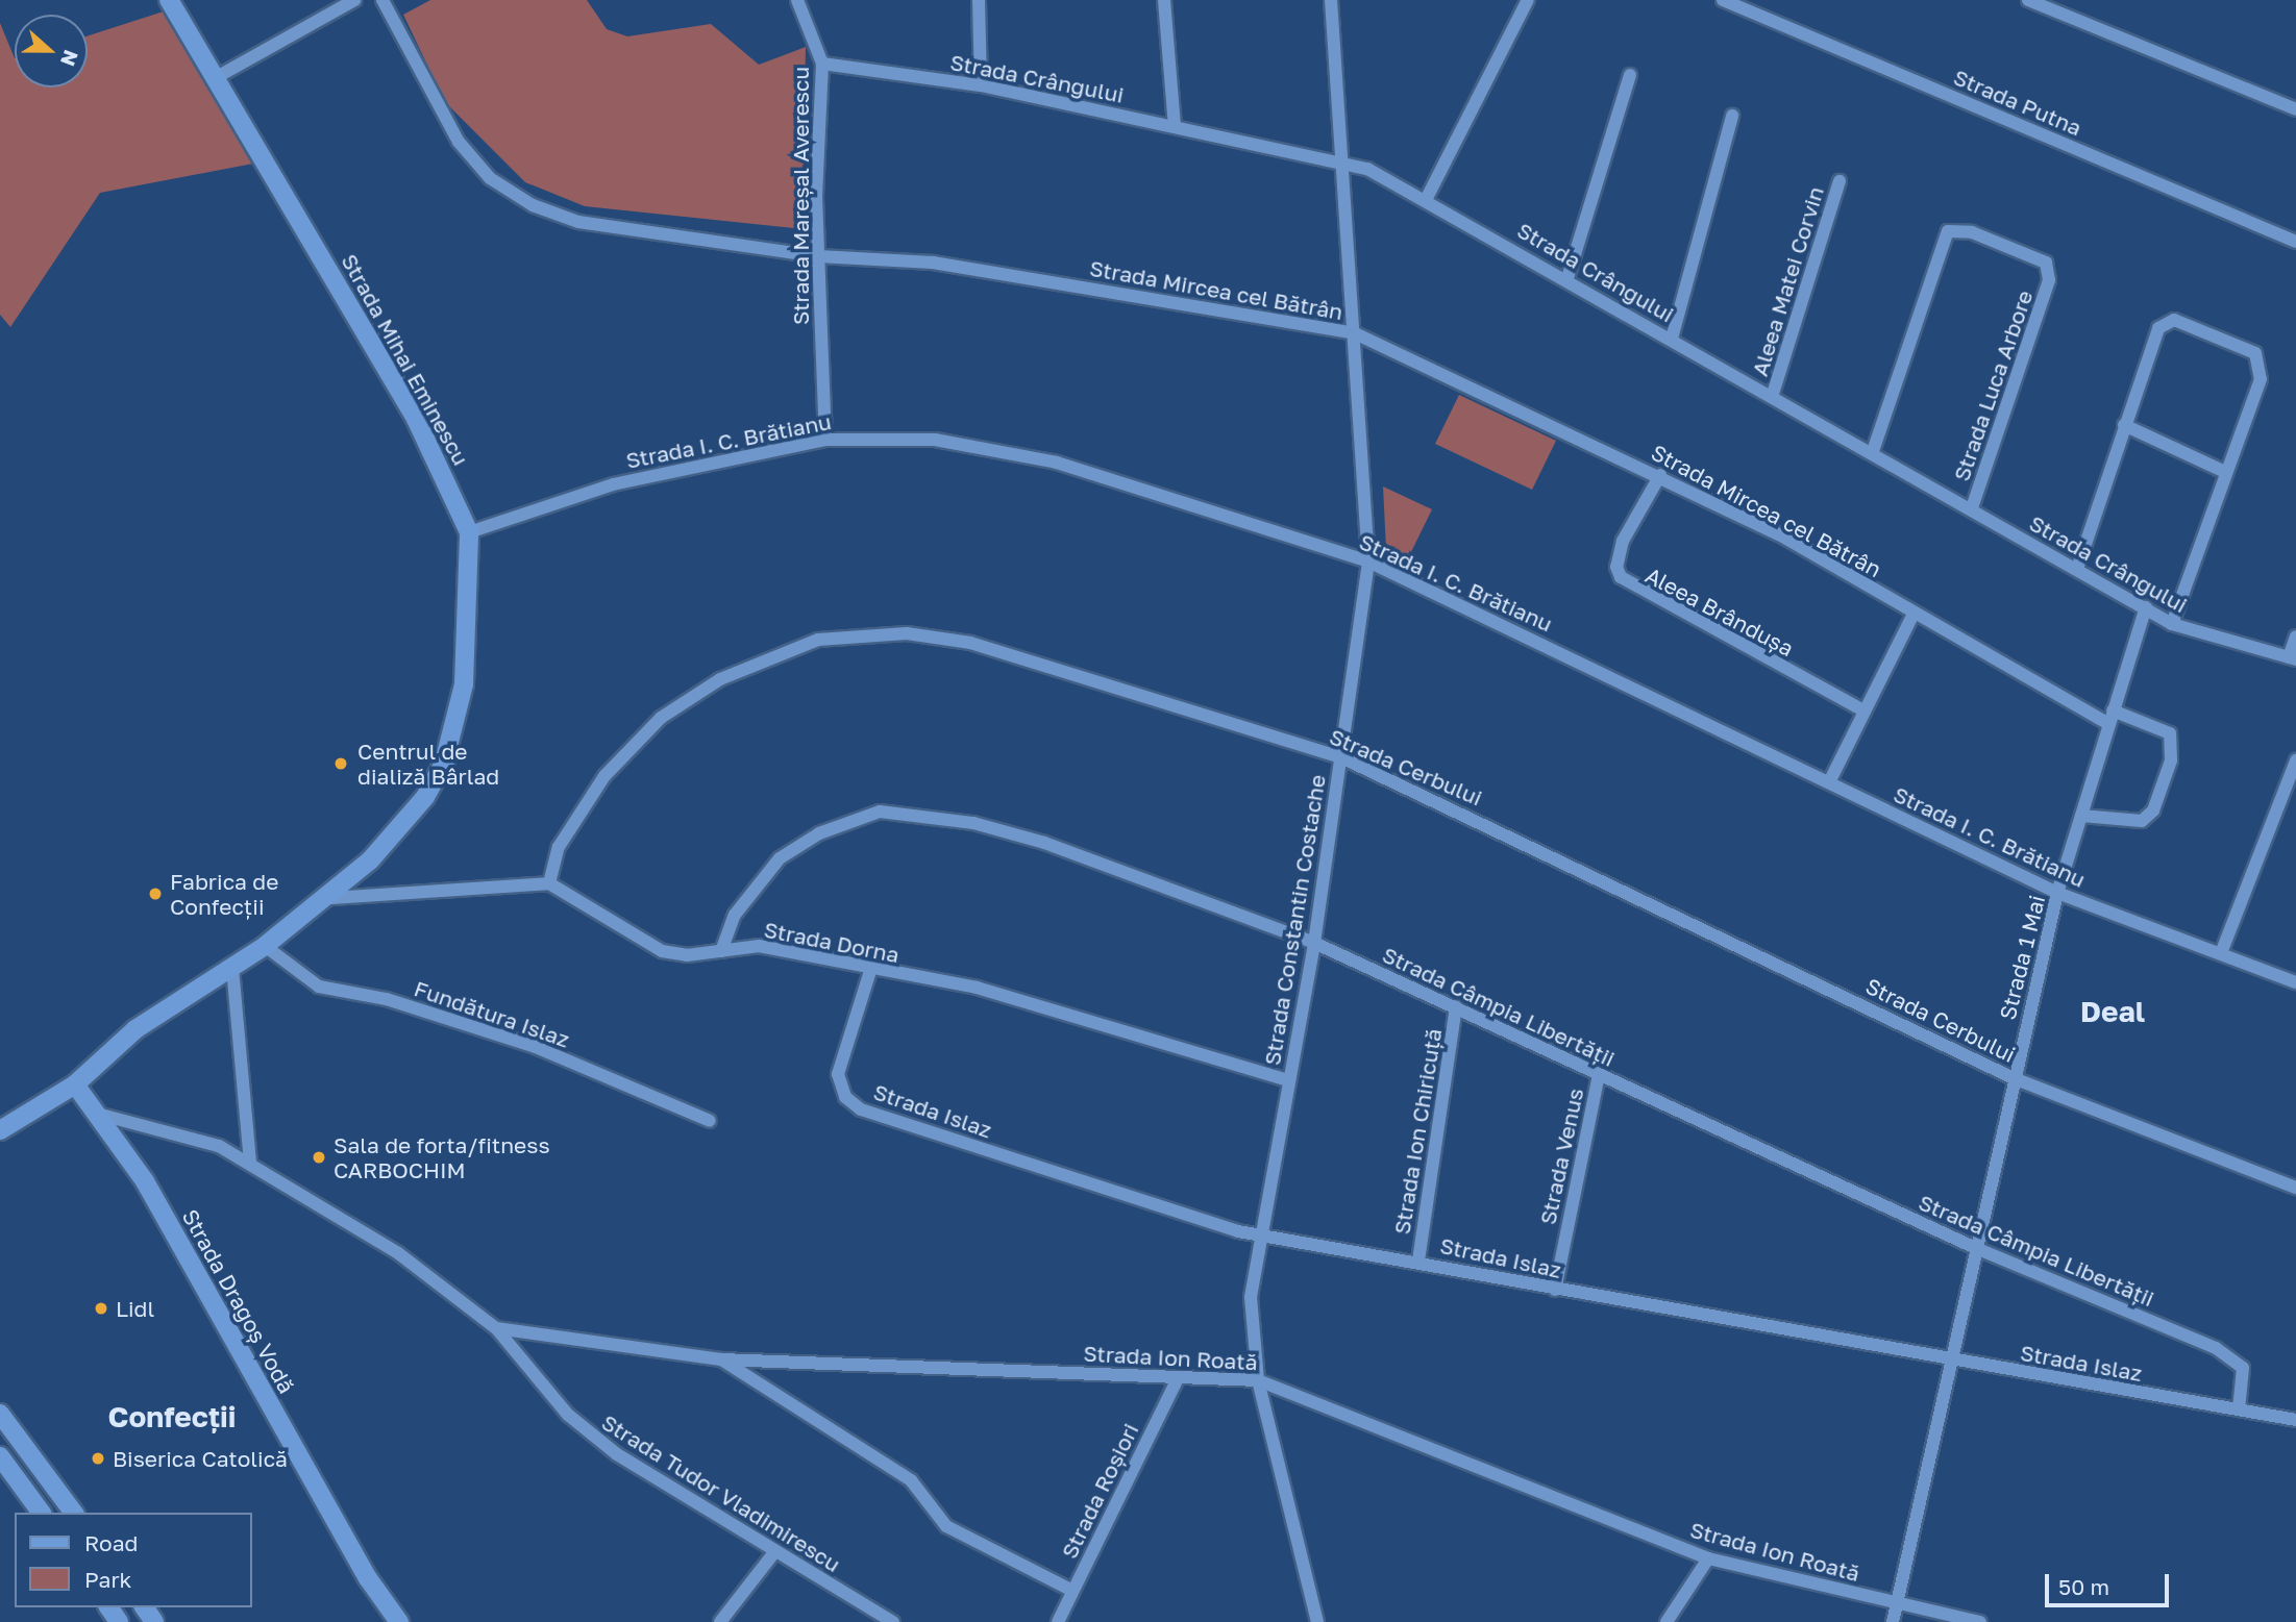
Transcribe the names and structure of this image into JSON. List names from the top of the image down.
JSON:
{
  "streets": {
    "main road": ["Strada Mihai Eminescu", "Strada Dragoș Vodă"],
    "street": [
      "Strada Crângului",
      "Strada Putna",
      "Strada Mareșal Averescu",
      "Aleea Matei Corvin",
      "Strada Mircea cel Bătrân",
      "Strada Luca Arbore",
      "Strada I. C. Brătianu",
      "Aleea Brândușa",
      "Strada Cerbului",
      "Strada Constantin Costache",
      "Strada Dorna",
      "Strada 1 Mai",
      "Strada Câmpia Libertății",
      "Fundătura Islaz",
      "Strada Islaz",
      "Strada Ion Chiricuță",
      "Strada Venus",
      "Strada Ion Roată",
      "Strada Roșiori",
      "Strada Tudor Vladimirescu"
    ]
  },
  "crossings": [
    ["Strada Crângului", "Strada Mareșal Averescu"],
    ["Strada Crângului", "Aleea Matei Corvin"],
    ["Strada Crângului", "Strada Luca Arbore"],
    ["Strada Crângului", "Strada Constantin Costache"],
    ["Strada Crângului", "Strada 1 Mai"],
    ["Strada Mareșal Averescu", "Strada Mircea cel Bătrân"],
    ["Strada Mareșal Averescu", "Strada I. C. Brătianu"],
    ["Strada Mircea cel Bătrân", "Aleea Brândușa"],
    ["Strada Mircea cel Bătrân", "Strada Constantin Costache"],
    ["Strada Mircea cel Bătrân", "Strada 1 Mai"],
    ["Strada Mihai Eminescu", "Strada I. C. Brătianu"],
    ["Strada Mihai Eminescu", "Fundătura Islaz"],
    ["Strada Mihai Eminescu", "Strada Dragoș Vodă"],
    ["Strada I. C. Brătianu", "Strada Constantin Costache"],
    ["Strada I. C. Brătianu", "Strada 1 Mai"],
    ["Strada Cerbului", "Strada Constantin Costache"],
    ["Strada Cerbului", "Strada Dorna"],
    ["Strada Cerbului", "Strada 1 Mai"],
    ["Strada Constantin Costache", "Strada Dorna"],
    ["Strada Constantin Costache", "Strada Câmpia Libertății"],
    ["Strada Constantin Costache", "Strada Islaz"],
    ["Strada Constantin Costache", "Strada Ion Roată"],
    ["Strada Dorna", "Strada Câmpia Libertății"],
    ["Strada Dorna", "Strada Islaz"],
    ["Strada 1 Mai", "Strada Câmpia Libertății"],
    ["Strada 1 Mai", "Strada Islaz"],
    ["Strada 1 Mai", "Strada Ion Roată"],
    ["Strada Câmpia Libertății", "Strada Islaz"],
    ["Strada Câmpia Libertății", "Strada Ion Chiricuță"],
    ["Strada Câmpia Libertății", "Strada Venus"],
    ["Strada Islaz", "Strada Ion Chiricuță"],
    ["Strada Islaz", "Strada Venus"],
    ["Strada Dragoș Vodă", "Strada Tudor Vladimirescu"],
    ["Strada Ion Roată", "Strada Roșiori"],
    ["Strada Ion Roată", "Strada Tudor Vladimirescu"]
  ],
  "districts": ["Deal", "Confecții"],
  "places": [
    "Centrul de dializă Bârlad",
    "Fabrica de Confecții",
    "Sala de forta/fitness CARBOCHIM",
    "Lidl",
    "Biserica Catolică"
  ],
  "legend": ["Road", "Park"],
  "scale_bar": "50 m",
  "north": "right"
}
